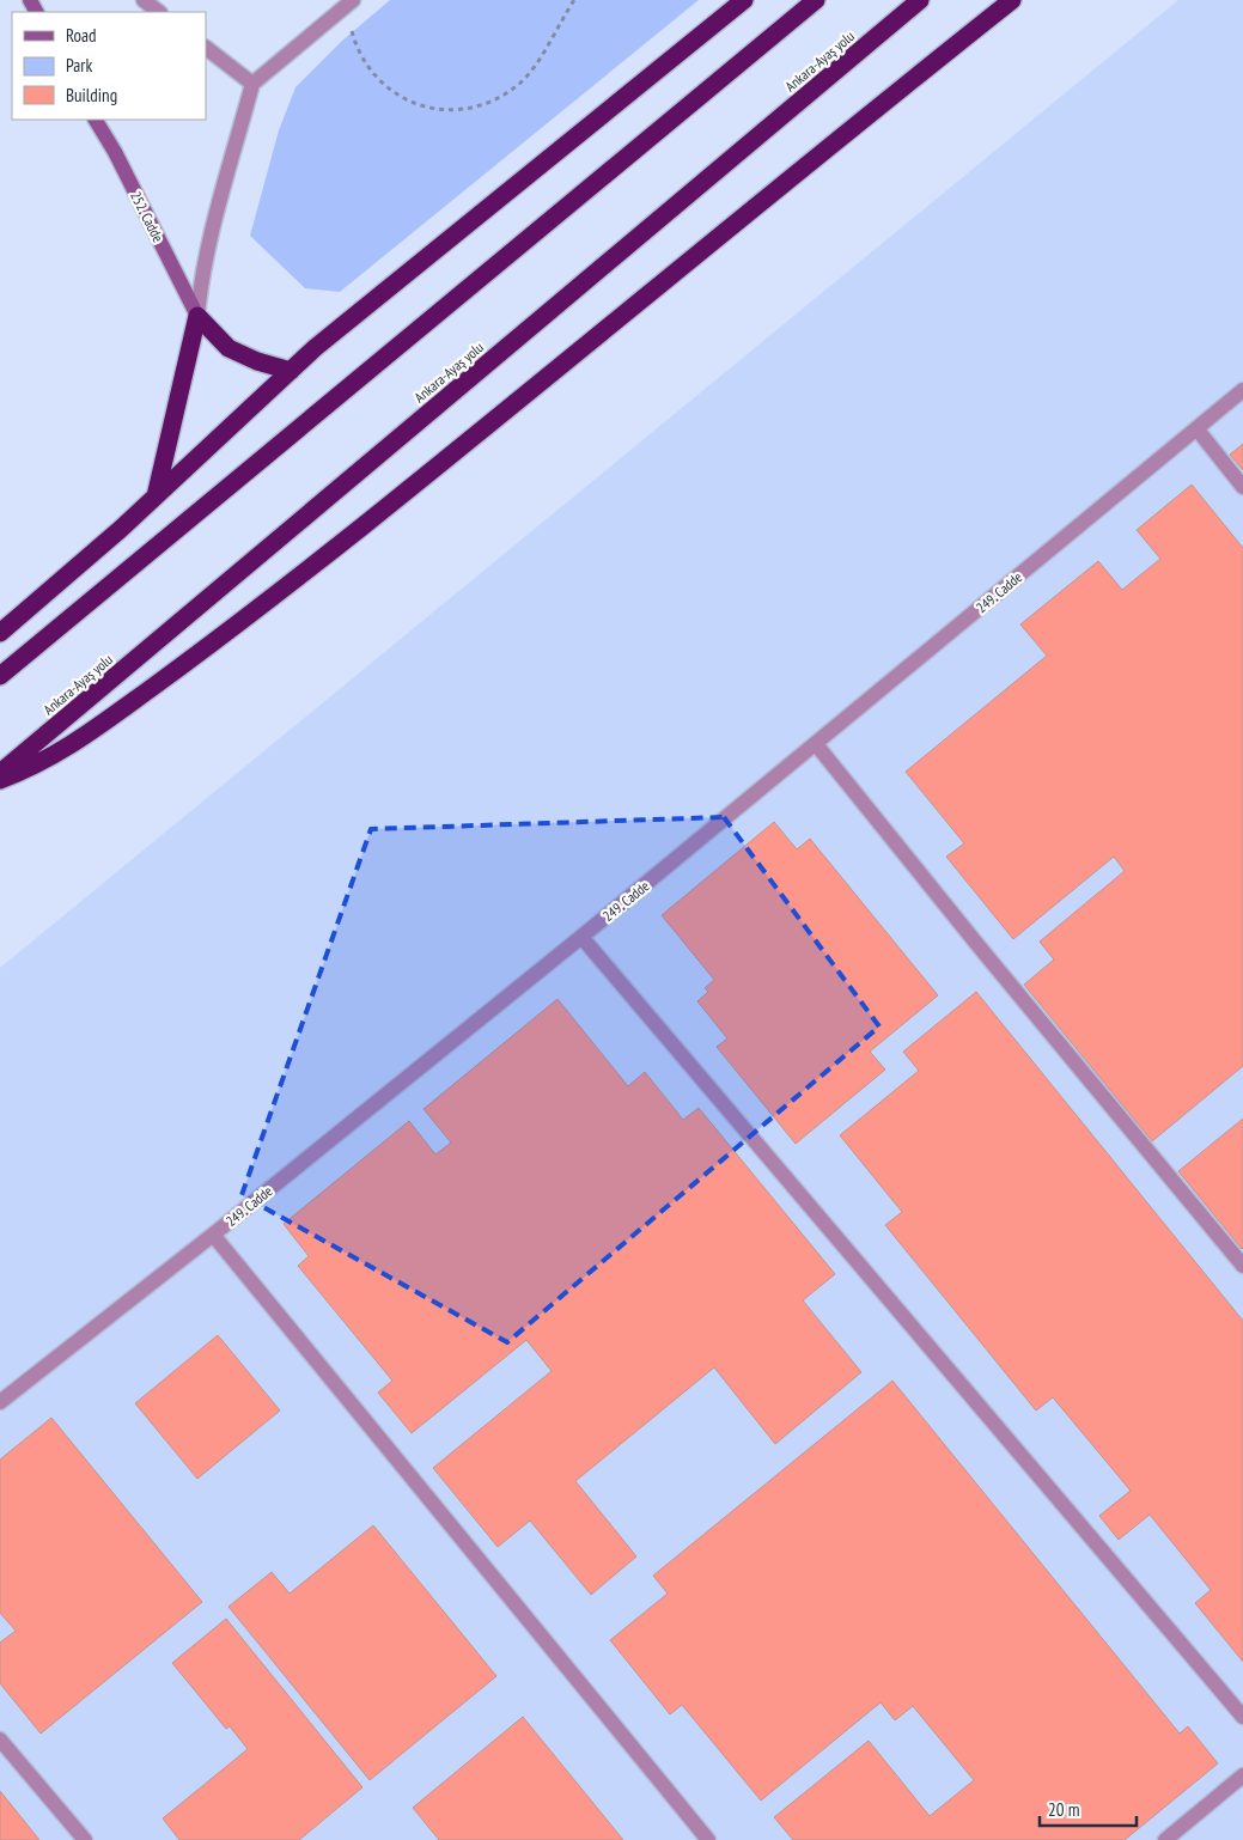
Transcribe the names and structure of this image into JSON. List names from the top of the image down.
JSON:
{
  "streets": {
    "highway": ["Ankara-Ayaş yolu"],
    "main road": ["252. Cadde"],
    "street": ["249. Cadde"]
  },
  "legend": ["Road", "Park", "Building"],
  "scale_bar": "20 m"
}
